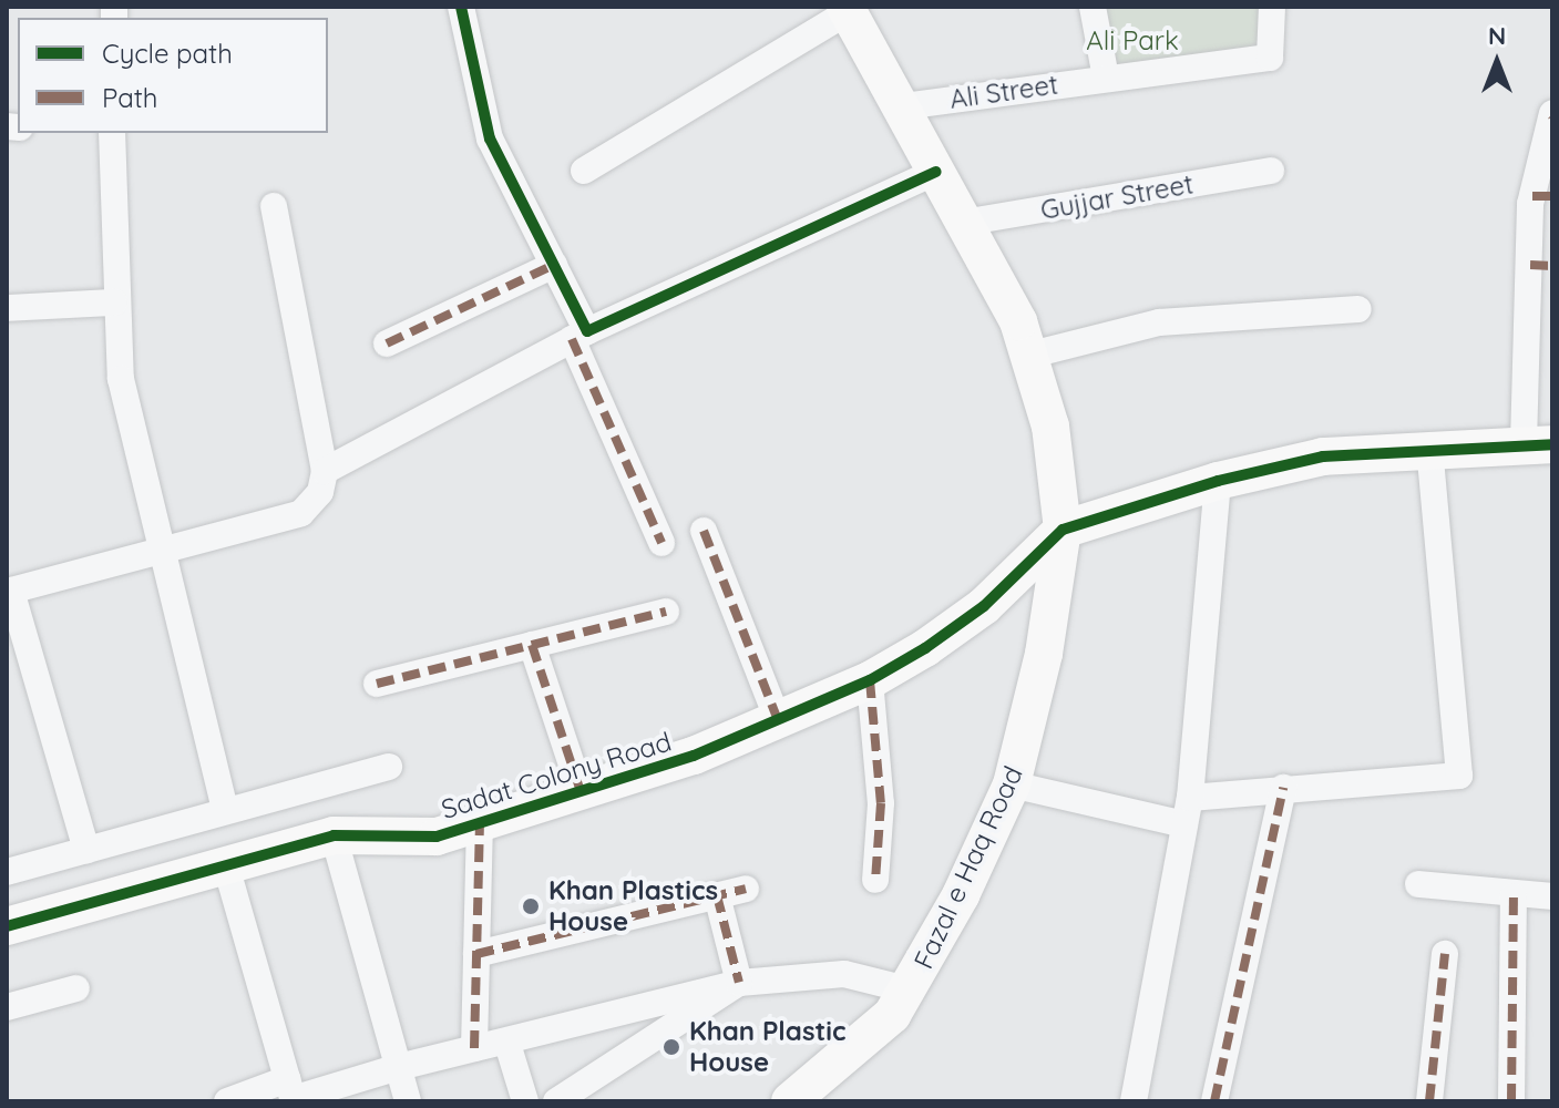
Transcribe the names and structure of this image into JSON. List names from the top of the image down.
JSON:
{
  "streets": {
    "street": [
      "Ali Street",
      "Gujjar Street",
      "Sadat Colony Road",
      "Fazal e Haq Road"
    ]
  },
  "crossings": [
    ["Ali Street", "Fazal e Haq Road"],
    ["Gujjar Street", "Fazal e Haq Road"],
    ["Sadat Colony Road", "Fazal e Haq Road"]
  ],
  "parks": ["Ali Park"],
  "places": ["Khan Plastics House", "Khan Plastic House"],
  "legend": ["Cycle path", "Path"],
  "north": "top"
}
